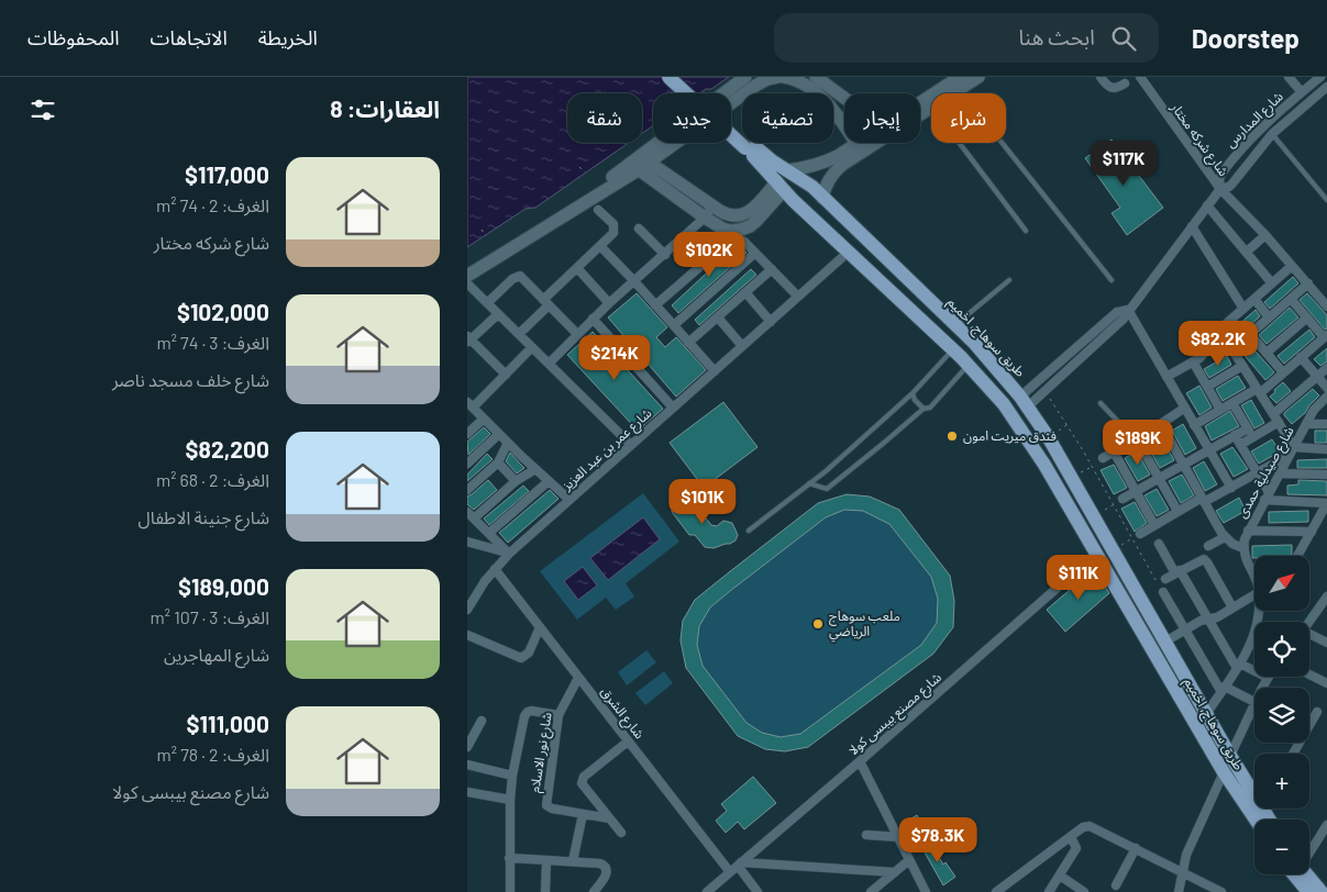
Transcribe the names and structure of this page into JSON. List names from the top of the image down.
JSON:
{
  "streets": {
    "main road": ["طريق سوهاج, اخميم"],
    "street": [
      "شارع المدارس",
      "شارع شركه مختار",
      "شارع عمر بن عبد العزيز",
      "شارع صيدلية حمدى",
      "شارع الشرق",
      "شارع مصنع بيبسى كولا",
      "شارع نور الاسلام"
    ]
  },
  "crossings": [
    ["شارع المدارس", "شارع شركه مختار"],
    ["شارع المدارس", "طريق سوهاج, اخميم"],
    ["طريق سوهاج, اخميم", "شارع عمر بن عبد العزيز"],
    ["طريق سوهاج, اخميم", "شارع مصنع بيبسى كولا"],
    ["شارع عمر بن عبد العزيز", "شارع الشرق"],
    ["شارع الشرق", "شارع مصنع بيبسى كولا"],
    ["شارع الشرق", "شارع نور الاسلام"]
  ],
  "places": ["فندق ميريت امون", "ملعب سوهاج الرياضي"],
  "north": "top right",
  "page": {
    "header": "Doorstep",
    "search": "ابحث هنا",
    "nav": ["الخريطة", "الاتجاهات", "المحفوظات"],
    "heading": "العقارات: 8",
    "chip": [
      "شراء",
      "إيجار",
      "تصفية",
      "جديد",
      "شقة"
    ],
    "price": [
      "$117K",
      "$102K",
      "$82.2K",
      "$214K",
      "$189K",
      "$101K",
      "$111K",
      "$78.3K"
    ],
    "list": [
      {
        "name": "$117,000",
        "note": "الغرف: 2 · 74 m² · شارع شركه مختار"
      },
      {
        "name": "$102,000",
        "note": "الغرف: 3 · 74 m² · شارع خلف مسجد ناصر"
      },
      {
        "name": "$82,200",
        "note": "الغرف: 2 · 68 m² · شارع جنينة الاطفال"
      },
      {
        "name": "$189,000",
        "note": "الغرف: 3 · 107 m² · شارع المهاجرين"
      },
      {
        "name": "$111,000",
        "note": "الغرف: 2 · 78 m² · شارع مصنع بيبسى كولا"
      }
    ],
    "map_buttons": ["+", "−"]
  }
}
